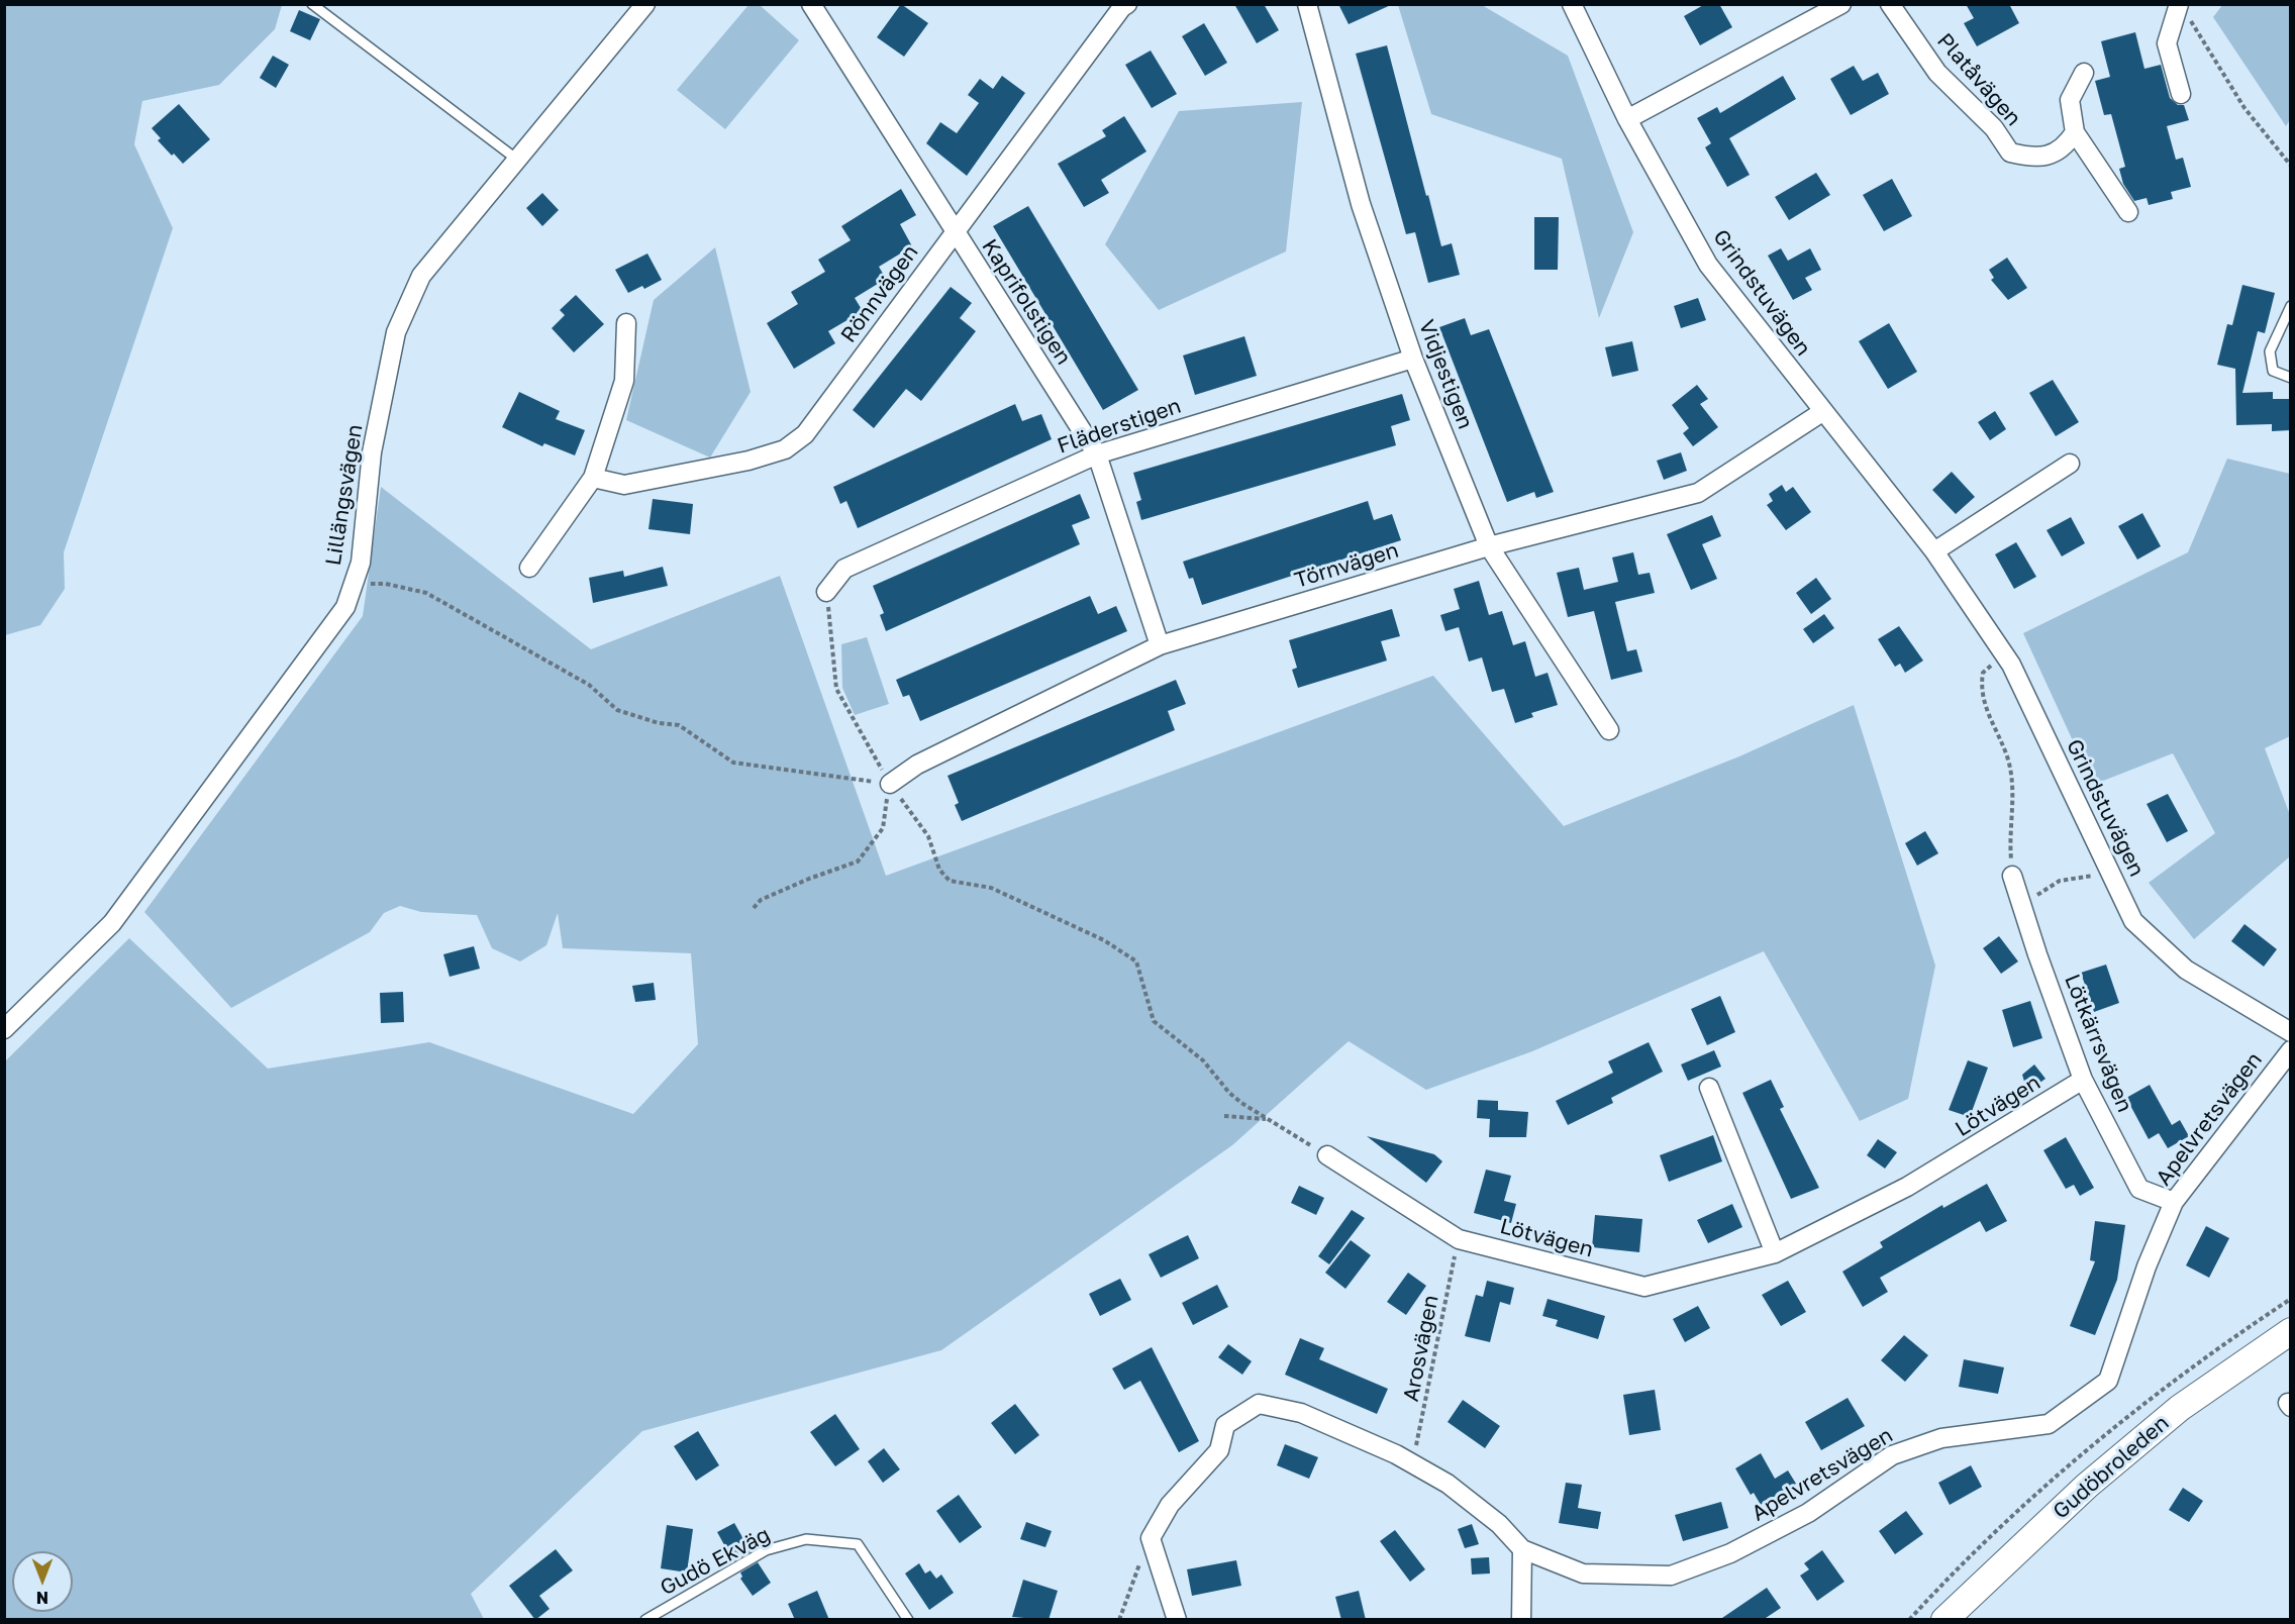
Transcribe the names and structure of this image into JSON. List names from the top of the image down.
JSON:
{
  "streets": {
    "main road": ["Gudöbroleden"],
    "street": [
      "Platåvägen",
      "Grindstuvägen",
      "Rönnvägen",
      "Kaprifolstigen",
      "Vidjestigen",
      "Fläderstigen",
      "Lillängsvägen",
      "Törnvägen",
      "Lötkärrsvägen",
      "Lötvägen",
      "Apelvretsvägen"
    ],
    "lane": ["Gudö Ekväg"],
    "path": ["Arosvägen"]
  },
  "crossings": [
    ["Grindstuvägen", "Törnvägen"],
    ["Rönnvägen", "Kaprifolstigen"],
    ["Kaprifolstigen", "Fläderstigen"],
    ["Kaprifolstigen", "Törnvägen"],
    ["Vidjestigen", "Fläderstigen"],
    ["Vidjestigen", "Törnvägen"],
    ["Lötkärrsvägen", "Lötvägen"],
    ["Lötkärrsvägen", "Apelvretsvägen"],
    ["Lötvägen", "Arosvägen"],
    ["Apelvretsvägen", "Arosvägen"]
  ],
  "north": "bottom"
}
